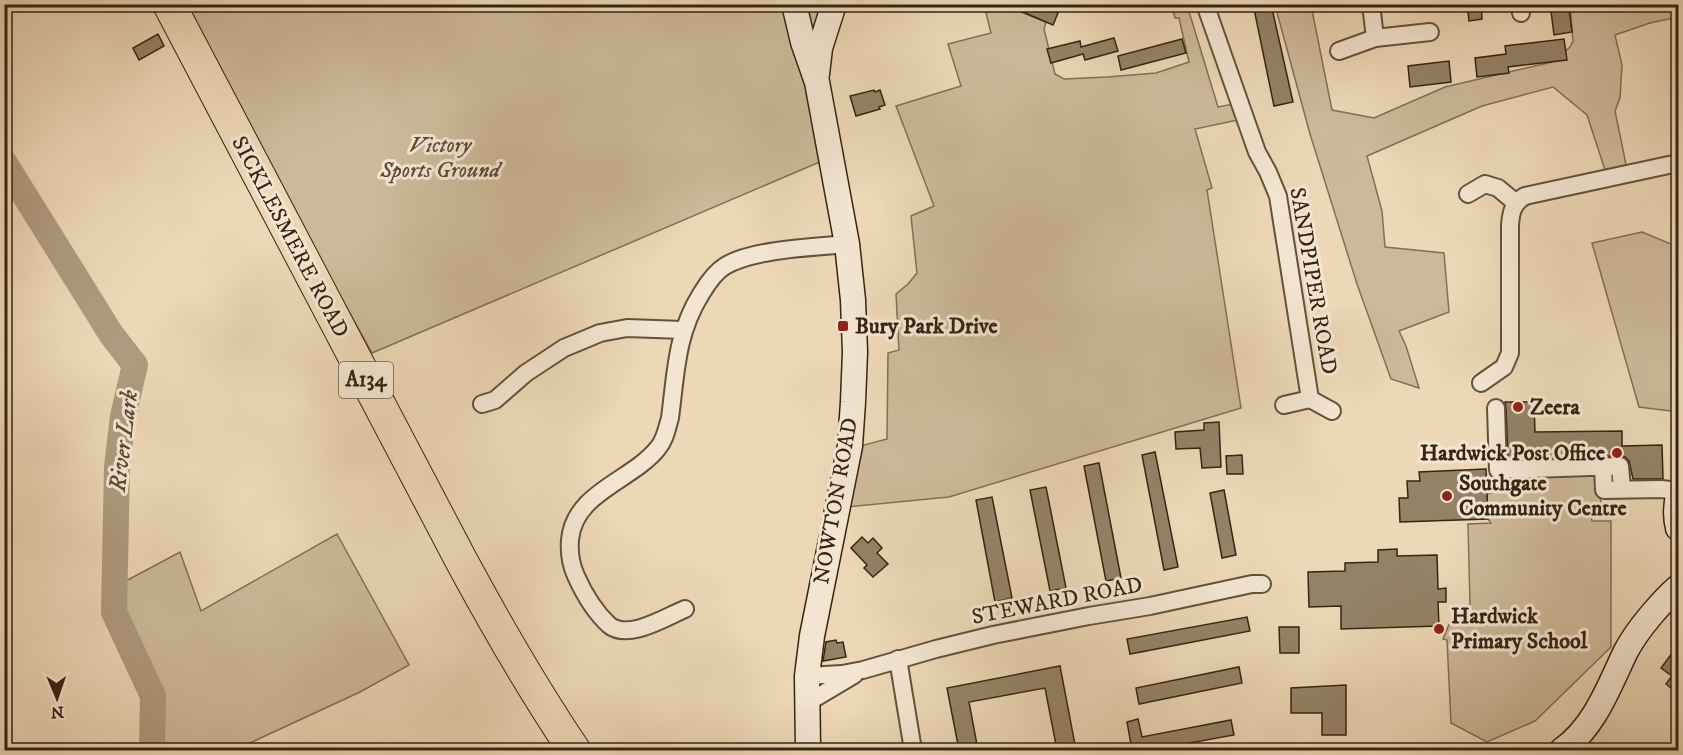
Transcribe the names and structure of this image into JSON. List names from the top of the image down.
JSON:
{
  "streets": {
    "highway": ["SICKLESMERE ROAD", "A134"],
    "street": ["SANDPIPER ROAD", "NOWTON ROAD", "STEWARD ROAD"]
  },
  "crossings": [
    ["NOWTON ROAD", "STEWARD ROAD"]
  ],
  "water": ["River Lark"],
  "parks": ["Victory Sports Ground"],
  "places": {
    "transit": ["Bury Park Drive"],
    "other": [
      "Zeera",
      "Hardwick Post Office",
      "Southgate Community Centre",
      "Hardwick Primary School"
    ]
  },
  "north": "bottom"
}
